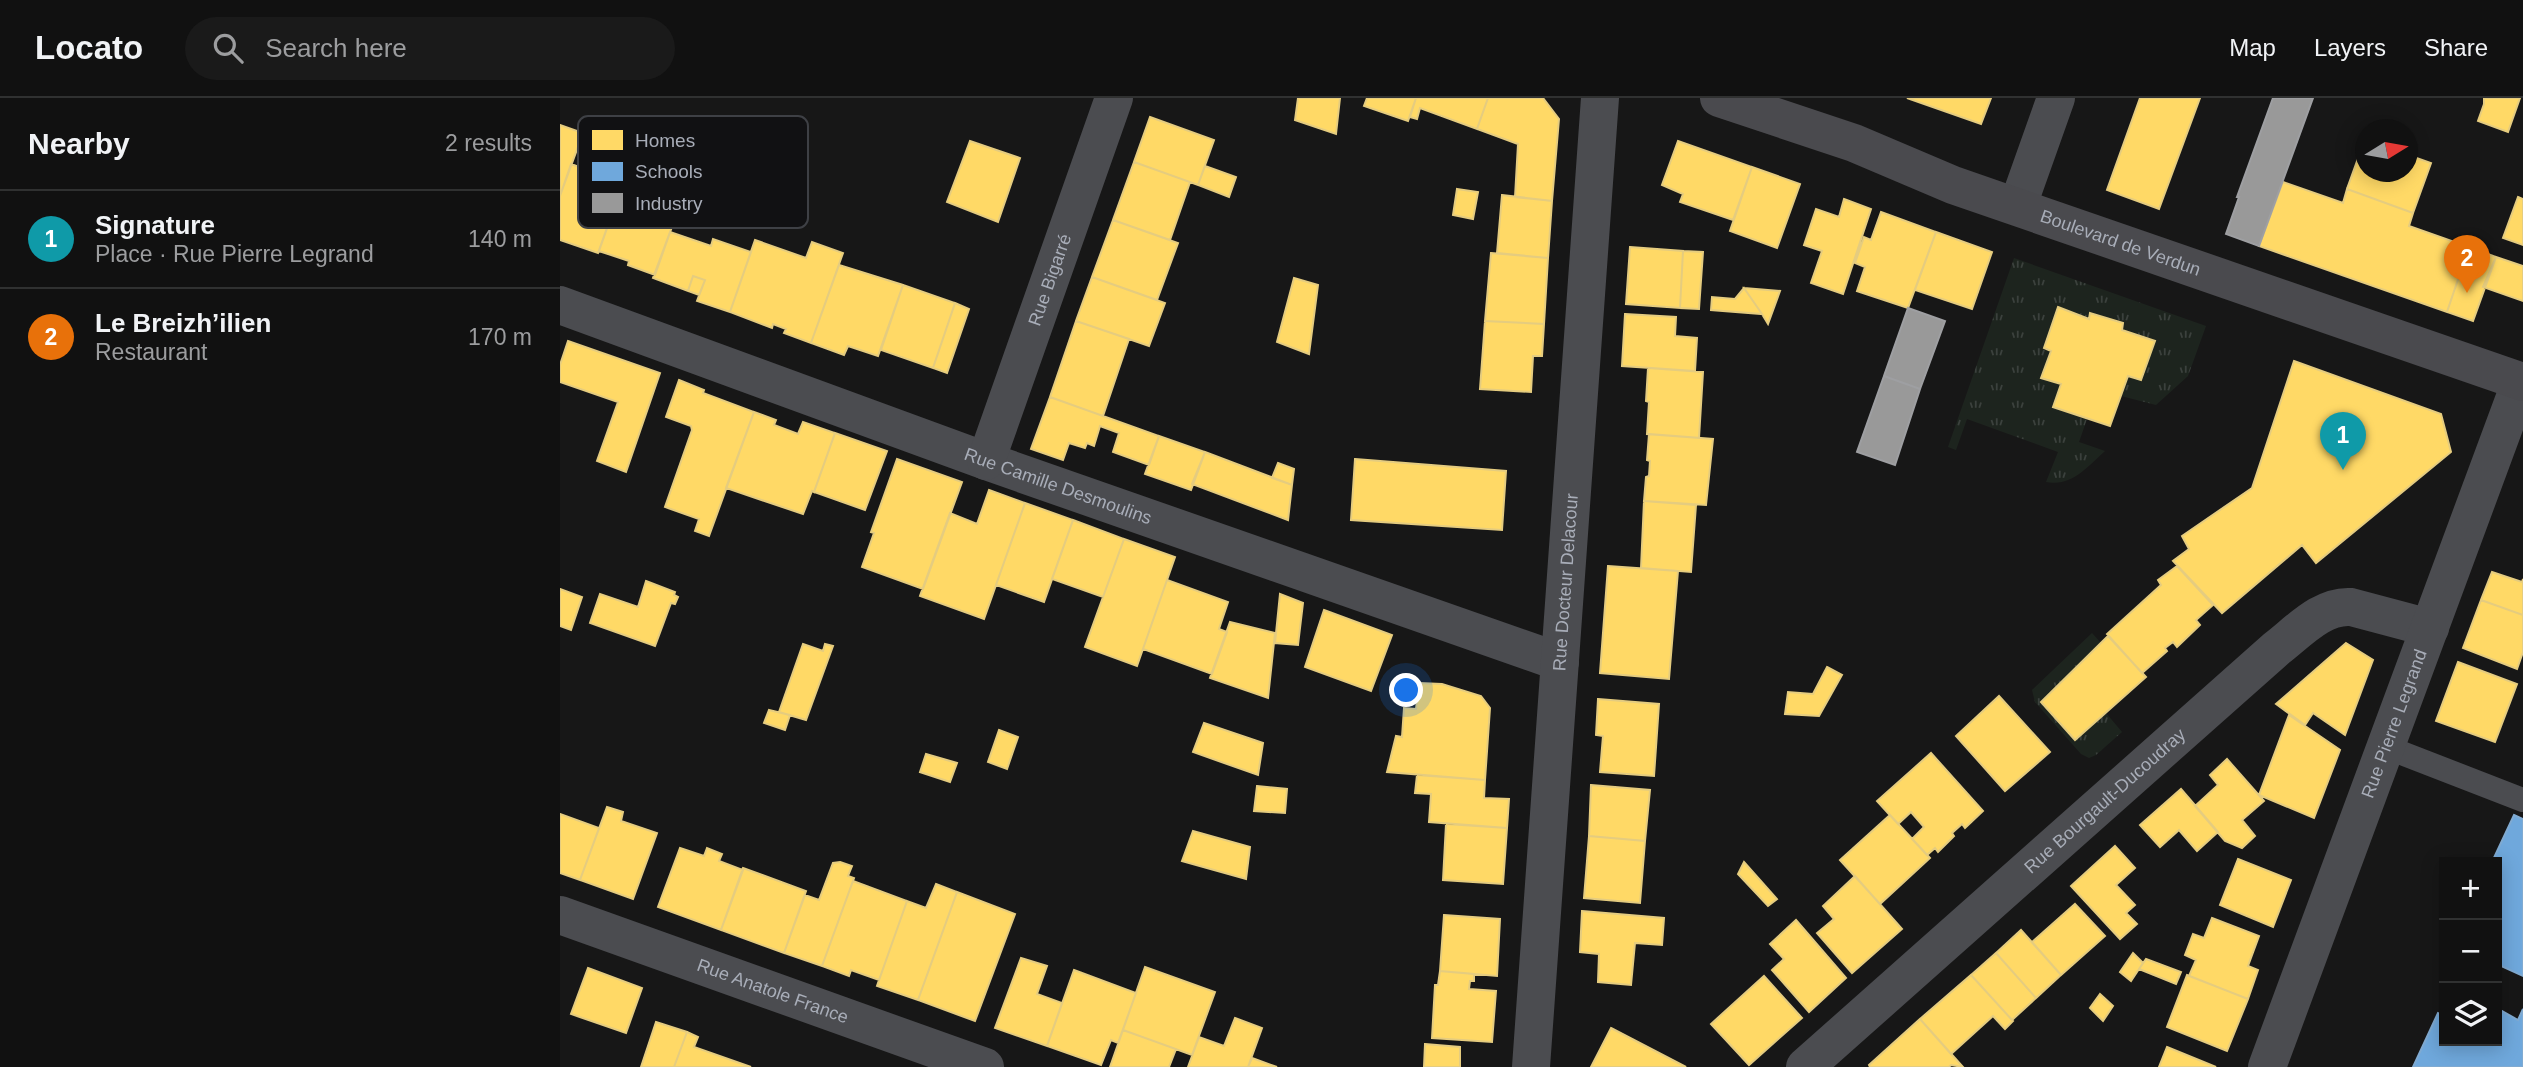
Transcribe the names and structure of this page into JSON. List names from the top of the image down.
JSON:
{
  "streets": {
    "main road": ["Boulevard de Verdun"],
    "street": [
      "Rue Bigarré",
      "Rue Camille Desmoulins",
      "Rue Docteur Delacour",
      "Rue Pierre Legrand",
      "Rue Bourgault-Ducoudray",
      "Rue Anatole France"
    ]
  },
  "crossings": [
    ["Boulevard de Verdun", "Rue Pierre Legrand"],
    ["Rue Bigarré", "Rue Camille Desmoulins"],
    ["Rue Camille Desmoulins", "Rue Docteur Delacour"],
    ["Rue Pierre Legrand", "Rue Bourgault-Ducoudray"]
  ],
  "legend": ["Homes", "Schools", "Industry"],
  "north": "right",
  "page": {
    "header": "Locato",
    "search": "Search here",
    "nav": ["Map", "Layers", "Share"],
    "heading": ["Nearby", "2 results"],
    "list": [
      {
        "mark": "1",
        "name": "Signature",
        "note": "Place · Rue Pierre Legrand",
        "value": "140 m"
      },
      {
        "mark": "2",
        "name": "Le Breizh’ilien",
        "note": "Restaurant",
        "value": "170 m"
      }
    ],
    "pins": ["2", "1"],
    "map_buttons": ["+", "−"]
  }
}
